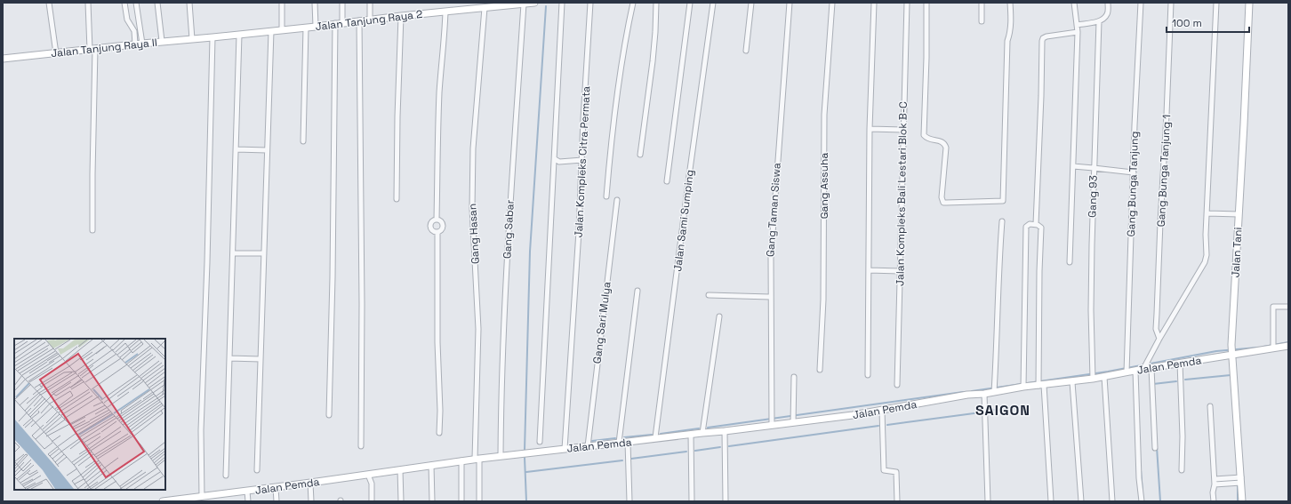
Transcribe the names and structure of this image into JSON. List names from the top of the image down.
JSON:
{
  "streets": {
    "street": [
      "Jalan Tanjung Raya 2",
      "Jalan Tanjung Raya II",
      "Jalan Kompleks Citra Permata",
      "Gang Bunga Tanjung 1",
      "Gang Bunga Tanjung",
      "Gang Assuha",
      "Jalan Kompleks Bali Lestari Blok B-C",
      "Gang 93",
      "Gang Taman Siswa",
      "Jalan Sami Sumping",
      "Gang Sabar",
      "Gang Hasan",
      "Jalan Tani",
      "Gang Sari Mulya",
      "Jalan Pemda"
    ]
  },
  "crossings": [
    ["Jalan Tanjung Raya 2", "Jalan Tanjung Raya II"],
    ["Jalan Tanjung Raya 2", "Gang Sabar"],
    ["Jalan Tanjung Raya 2", "Gang Hasan"],
    ["Jalan Kompleks Citra Permata", "Jalan Pemda"],
    ["Gang Bunga Tanjung", "Jalan Pemda"],
    ["Gang 93", "Jalan Pemda"],
    ["Gang Taman Siswa", "Jalan Pemda"],
    ["Jalan Sami Sumping", "Jalan Pemda"],
    ["Gang Sabar", "Jalan Pemda"],
    ["Gang Hasan", "Jalan Pemda"],
    ["Jalan Tani", "Jalan Pemda"],
    ["Gang Sari Mulya", "Jalan Pemda"]
  ],
  "districts": ["SAIGON"],
  "scale_bar": "100 m"
}
